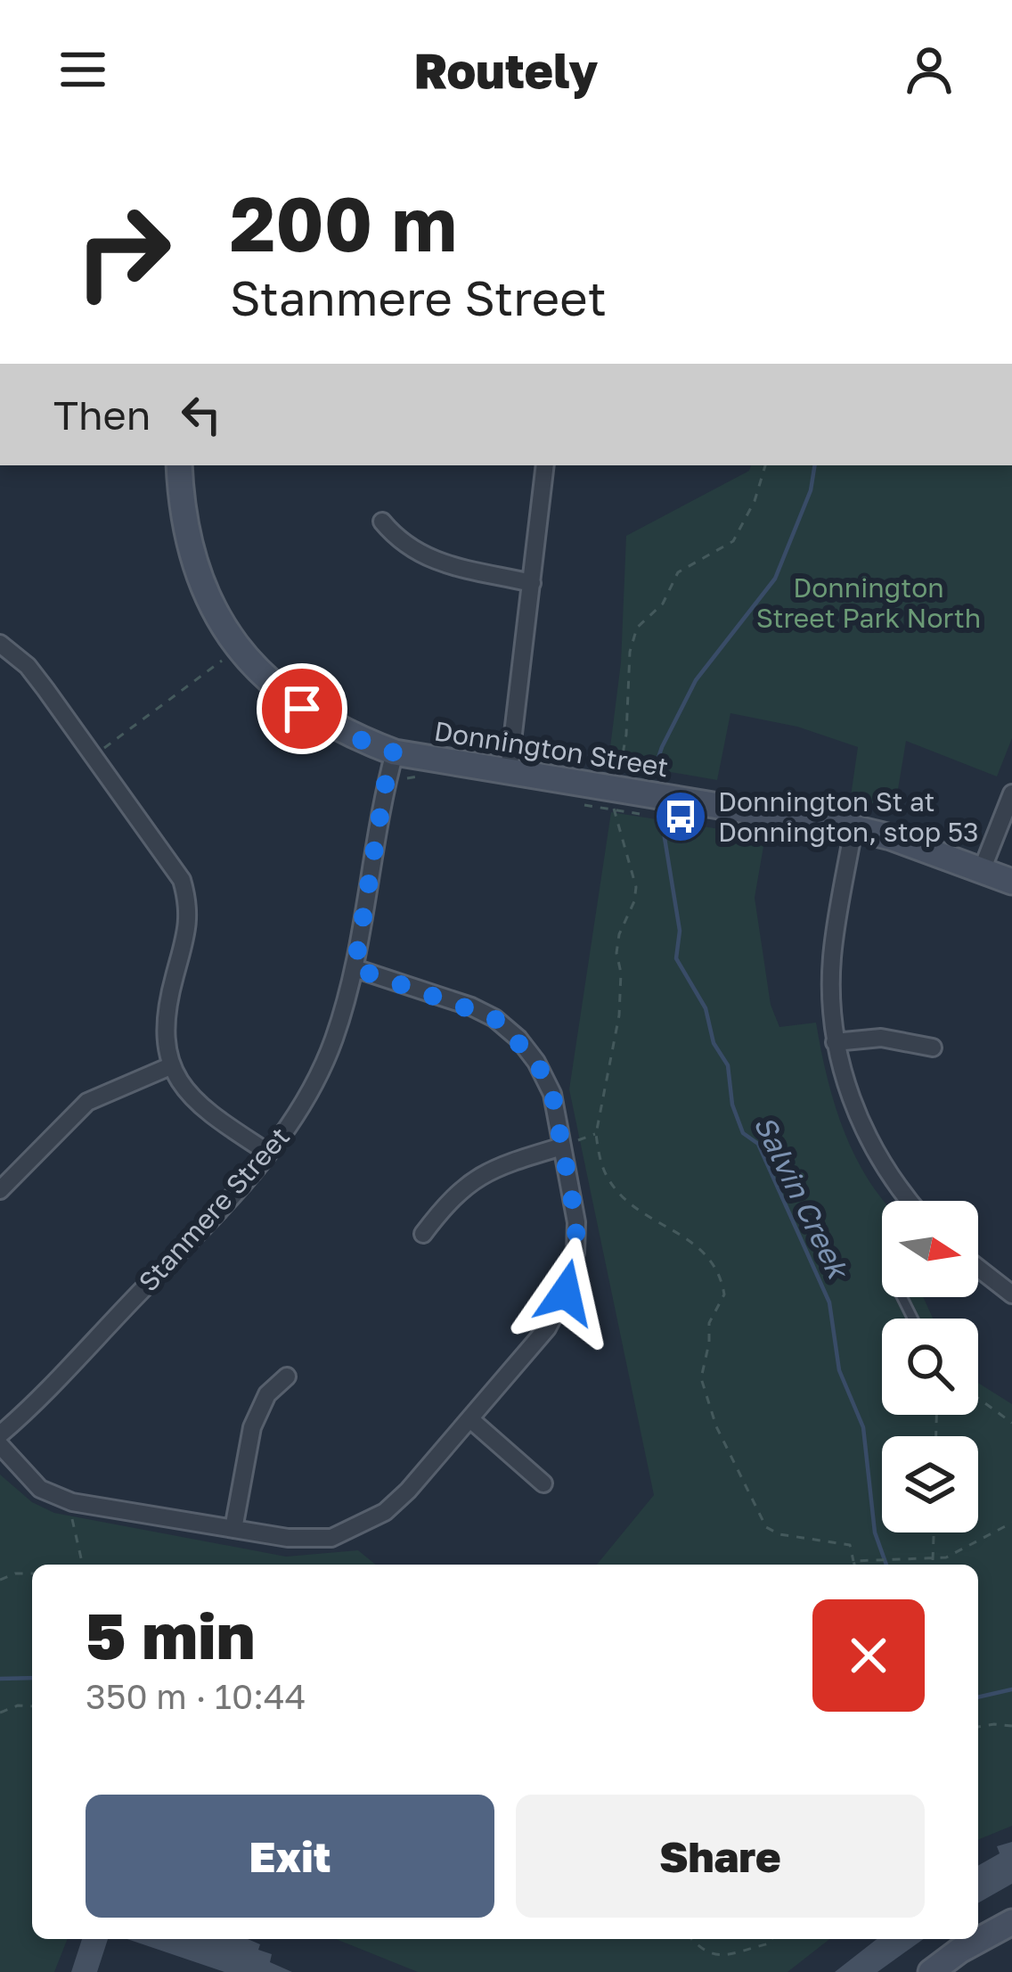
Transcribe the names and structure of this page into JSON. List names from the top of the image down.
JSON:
{
  "streets": {
    "street": ["Donnington Street", "Stanmere Street"]
  },
  "crossings": [
    ["Donnington Street", "Stanmere Street"]
  ],
  "water": ["Salvin Creek"],
  "parks": ["Donnington Street Park North"],
  "places": {
    "bus stop": ["Donnington St at Donnington, stop 53"]
  },
  "north": "right",
  "page": {
    "header": "Routely",
    "turn": ["200 m", "Stanmere Street"],
    "then": "Then",
    "heading": ["5 min", "350 m · 10:44"],
    "buttons": ["Exit", "Share"]
  }
}
